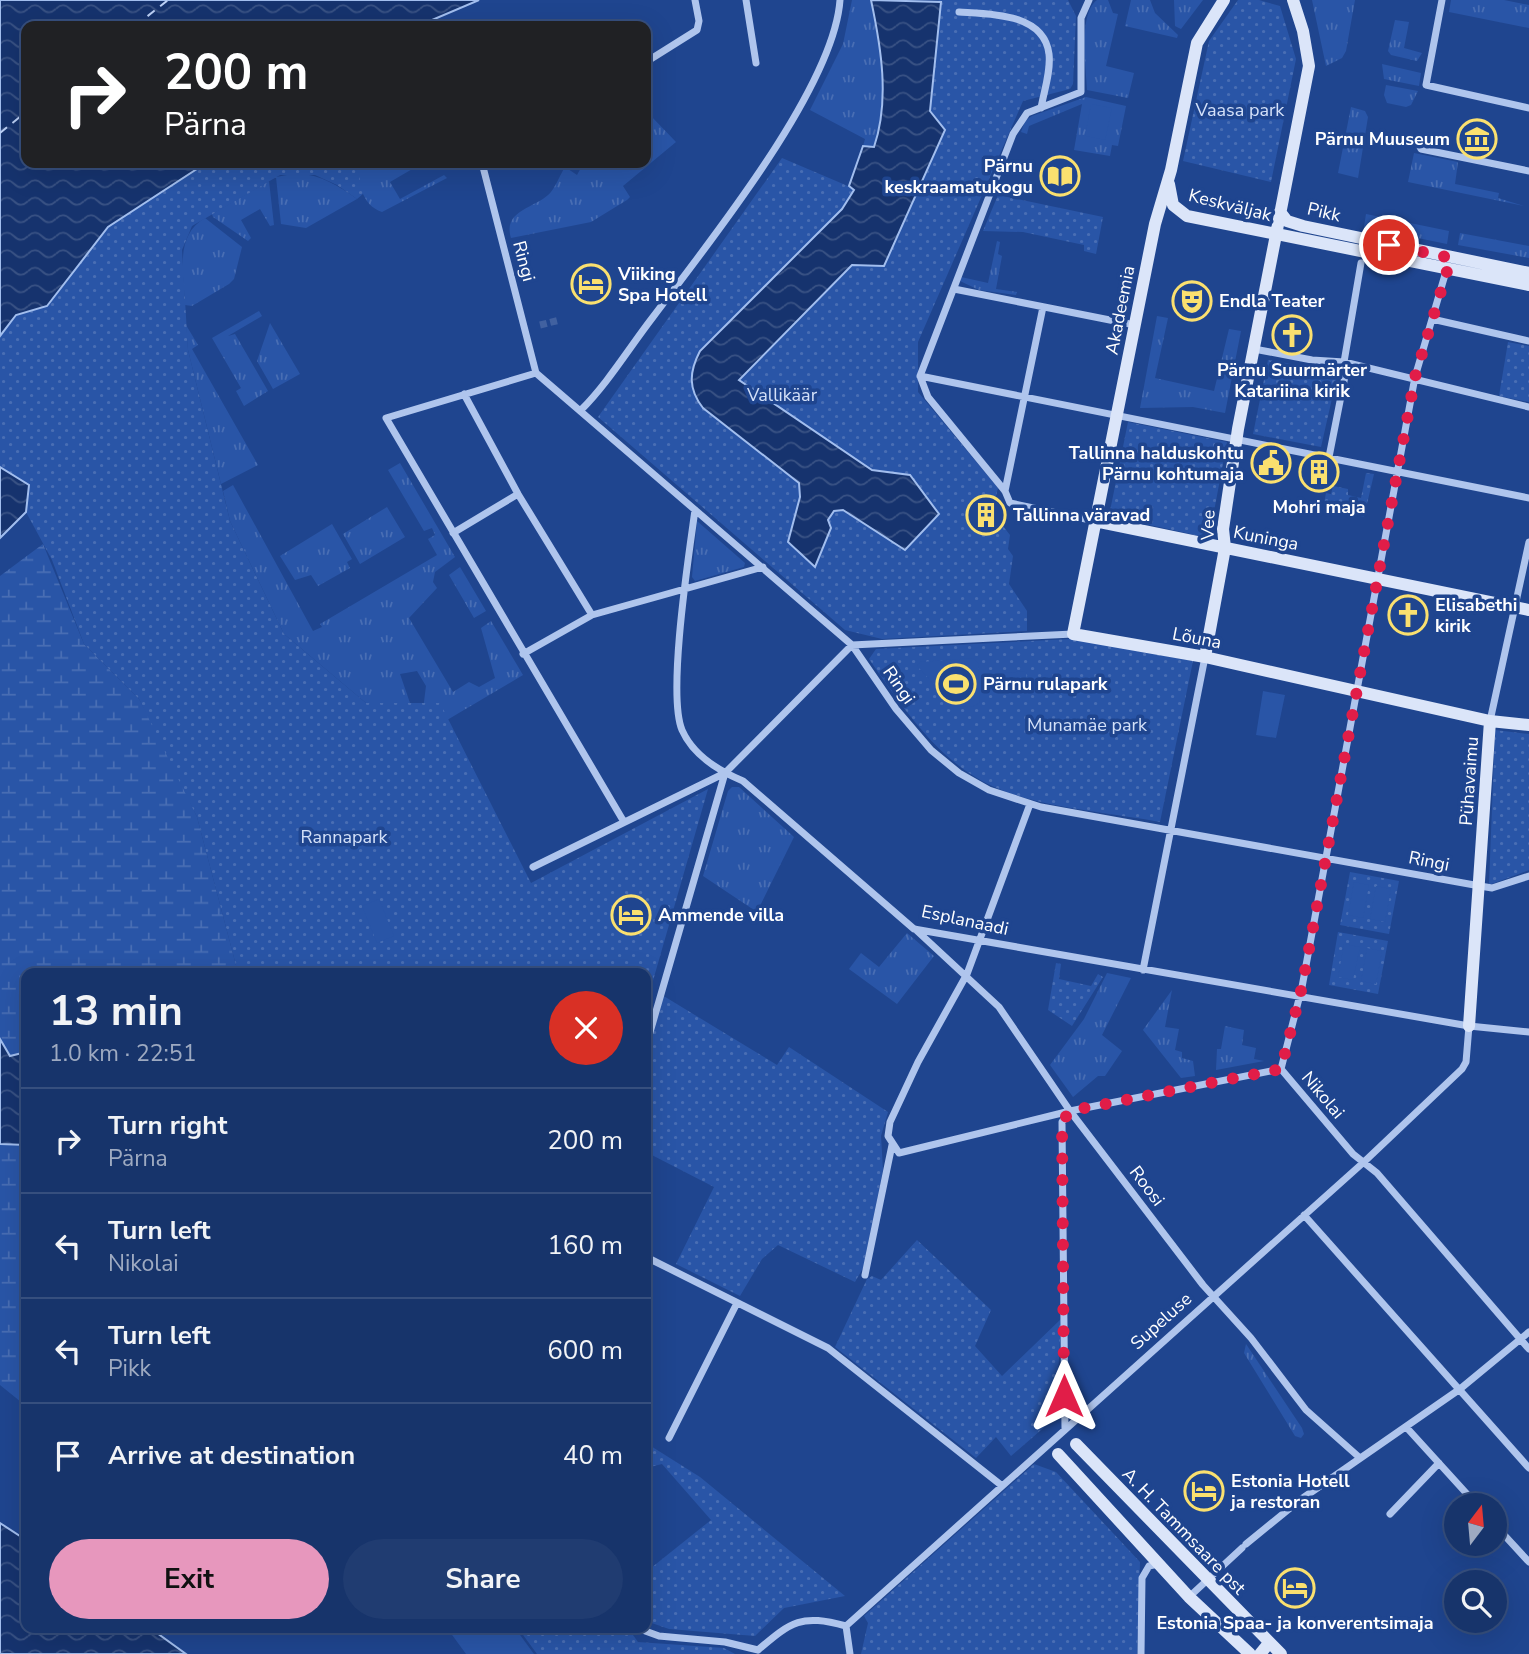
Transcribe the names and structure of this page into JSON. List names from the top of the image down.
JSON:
{
  "streets": {
    "street": [
      "Keskväljak",
      "Pikk",
      "Ringi",
      "Akadeemia",
      "Vee",
      "Kuninga",
      "Lõuna",
      "Pühavaimu",
      "Esplanaadi",
      "Nikolai",
      "Roosi",
      "Supeluse",
      "A. H. Tammsaare pst"
    ]
  },
  "crossings": [
    ["Keskväljak", "Pikk"],
    ["Keskväljak", "Akadeemia"],
    ["Keskväljak", "Vee"],
    ["Pikk", "Vee"],
    ["Pikk", "Nikolai"],
    ["Ringi", "Vee"],
    ["Ringi", "Lõuna"],
    ["Ringi", "Pühavaimu"],
    ["Ringi", "Esplanaadi"],
    ["Ringi", "Nikolai"],
    ["Akadeemia", "Kuninga"],
    ["Akadeemia", "Lõuna"],
    ["Vee", "Kuninga"],
    ["Vee", "Lõuna"],
    ["Vee", "Esplanaadi"],
    ["Kuninga", "Pühavaimu"],
    ["Kuninga", "Nikolai"],
    ["Lõuna", "Pühavaimu"],
    ["Lõuna", "Nikolai"],
    ["Pühavaimu", "Esplanaadi"],
    ["Pühavaimu", "Supeluse"],
    ["Esplanaadi", "Nikolai"],
    ["Esplanaadi", "Roosi"],
    ["Esplanaadi", "Supeluse"],
    ["Nikolai", "Supeluse"],
    ["Roosi", "Supeluse"],
    ["Supeluse", "A. H. Tammsaare pst"]
  ],
  "parks": [
    "Vaasa park",
    "Vallikäär",
    "Munamäe park",
    "Rannapark"
  ],
  "places": {
    "museum": ["Pärnu Muuseum"],
    "library": ["Pärnu keskraamatukogu"],
    "hotel": [
      "Viiking Spa Hotell",
      "Ammende villa",
      "Estonia Hotell ja restoran",
      "Estonia Spaa- ja konverentsimaja"
    ],
    "theatre": ["Endla Teater"],
    "church": ["Pärnu Suurmärter Katariina kirik", "Elisabethi kirik"],
    "public building": ["Tallinna halduskohtu Pärnu kohtumaja"],
    "building": ["Mohri maja", "Tallinna väravad"],
    "sports": ["Pärnu rulapark"]
  },
  "north": "top",
  "page": {
    "turn": ["200 m", "Pärna"],
    "heading": ["13 min", "1.0 km · 22:51"],
    "list": [
      {
        "name": "Turn right",
        "note": "Pärna",
        "value": "200 m"
      },
      {
        "name": "Turn left",
        "note": "Nikolai",
        "value": "160 m"
      },
      {
        "name": "Turn left",
        "note": "Pikk",
        "value": "600 m"
      },
      {
        "name": "Arrive at destination",
        "value": "40 m"
      }
    ],
    "buttons": ["Exit", "Share"]
  }
}
